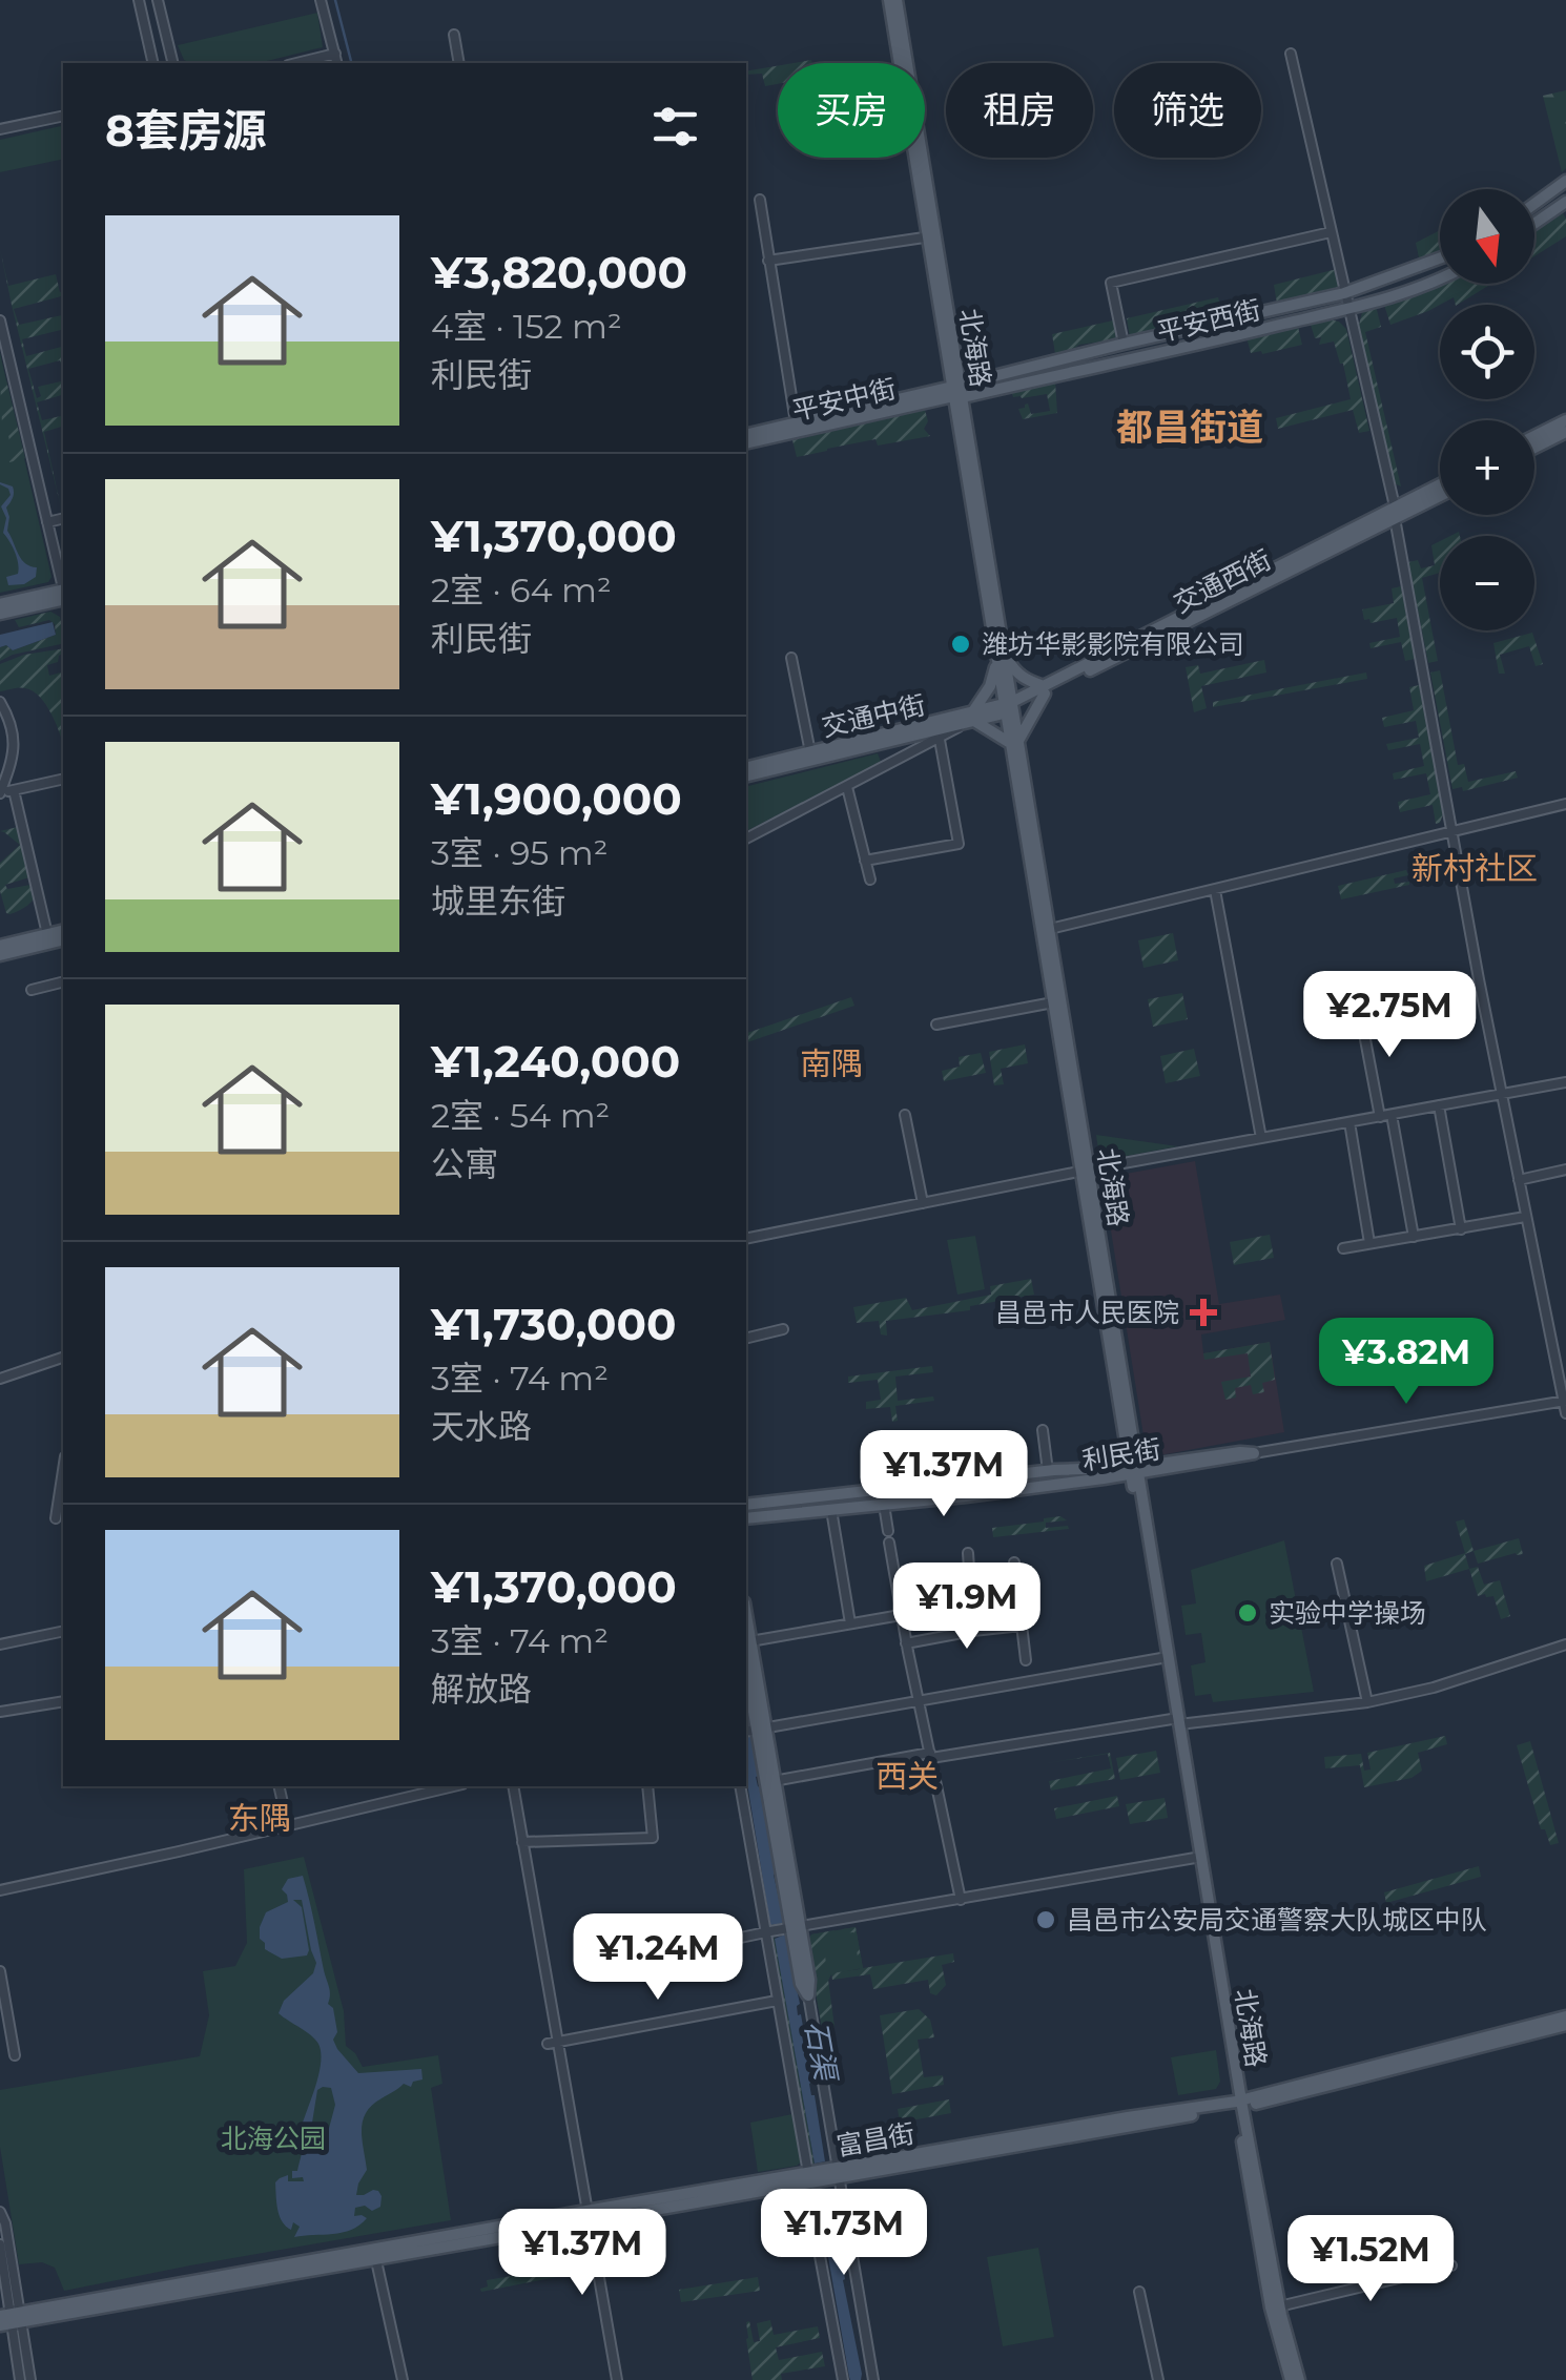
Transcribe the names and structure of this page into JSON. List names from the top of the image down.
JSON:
{
  "streets": {
    "main road": [
      "平安西街",
      "北海路",
      "平安中街",
      "交通西街",
      "交通中街",
      "利民街",
      "富昌街"
    ]
  },
  "crossings": [
    ["平安西街", "北海路"],
    ["平安西街", "平安中街"],
    ["北海路", "平安中街"],
    ["北海路", "交通西街"],
    ["北海路", "交通中街"],
    ["北海路", "利民街"],
    ["北海路", "富昌街"],
    ["交通西街", "交通中街"]
  ],
  "districts": [
    "都昌街道",
    "新村社区",
    "南隅",
    "西关",
    "东隅"
  ],
  "water": ["石渠"],
  "parks": ["北海公园"],
  "places": {
    "other": ["潍坊华影影院有限公司", "实验中学操场", "昌邑市公安局交通警察大队城区中队"],
    "health": ["昌邑市人民医院"]
  },
  "north": "bottom",
  "page": {
    "chip": ["买房", "租房", "筛选"],
    "heading": "8套房源",
    "map_buttons": ["+", "−"],
    "list": [
      {
        "name": "¥3,820,000",
        "note": "4室 · 152 m² · 利民街"
      },
      {
        "name": "¥1,370,000",
        "note": "2室 · 64 m² · 利民街"
      },
      {
        "name": "¥1,900,000",
        "note": "3室 · 95 m² · 城里东街"
      },
      {
        "name": "¥1,240,000",
        "note": "2室 · 54 m² · 公寓"
      },
      {
        "name": "¥1,730,000",
        "note": "3室 · 74 m² · 天水路"
      },
      {
        "name": "¥1,370,000",
        "note": "3室 · 74 m² · 解放路"
      }
    ],
    "price": [
      "¥2.75M",
      "¥3.82M",
      "¥1.37M",
      "¥1.9M",
      "¥1.24M",
      "¥1.73M",
      "¥1.37M",
      "¥1.52M"
    ]
  }
}
